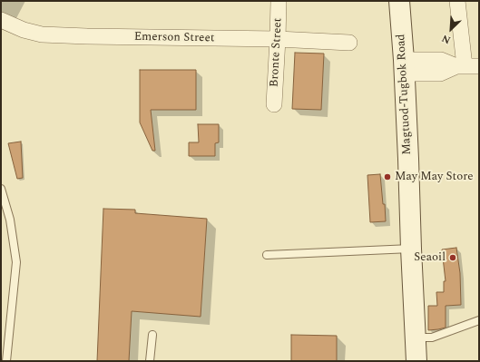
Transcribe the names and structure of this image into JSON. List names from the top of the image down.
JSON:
{
  "streets": {
    "main road": ["Magtuod-Tugbok Road"],
    "street": ["Emerson Street", "Bronte Street"]
  },
  "crossings": [
    ["Emerson Street", "Bronte Street"]
  ],
  "places": ["May May Store", "Seaoil"],
  "north": "bottom left"
}
